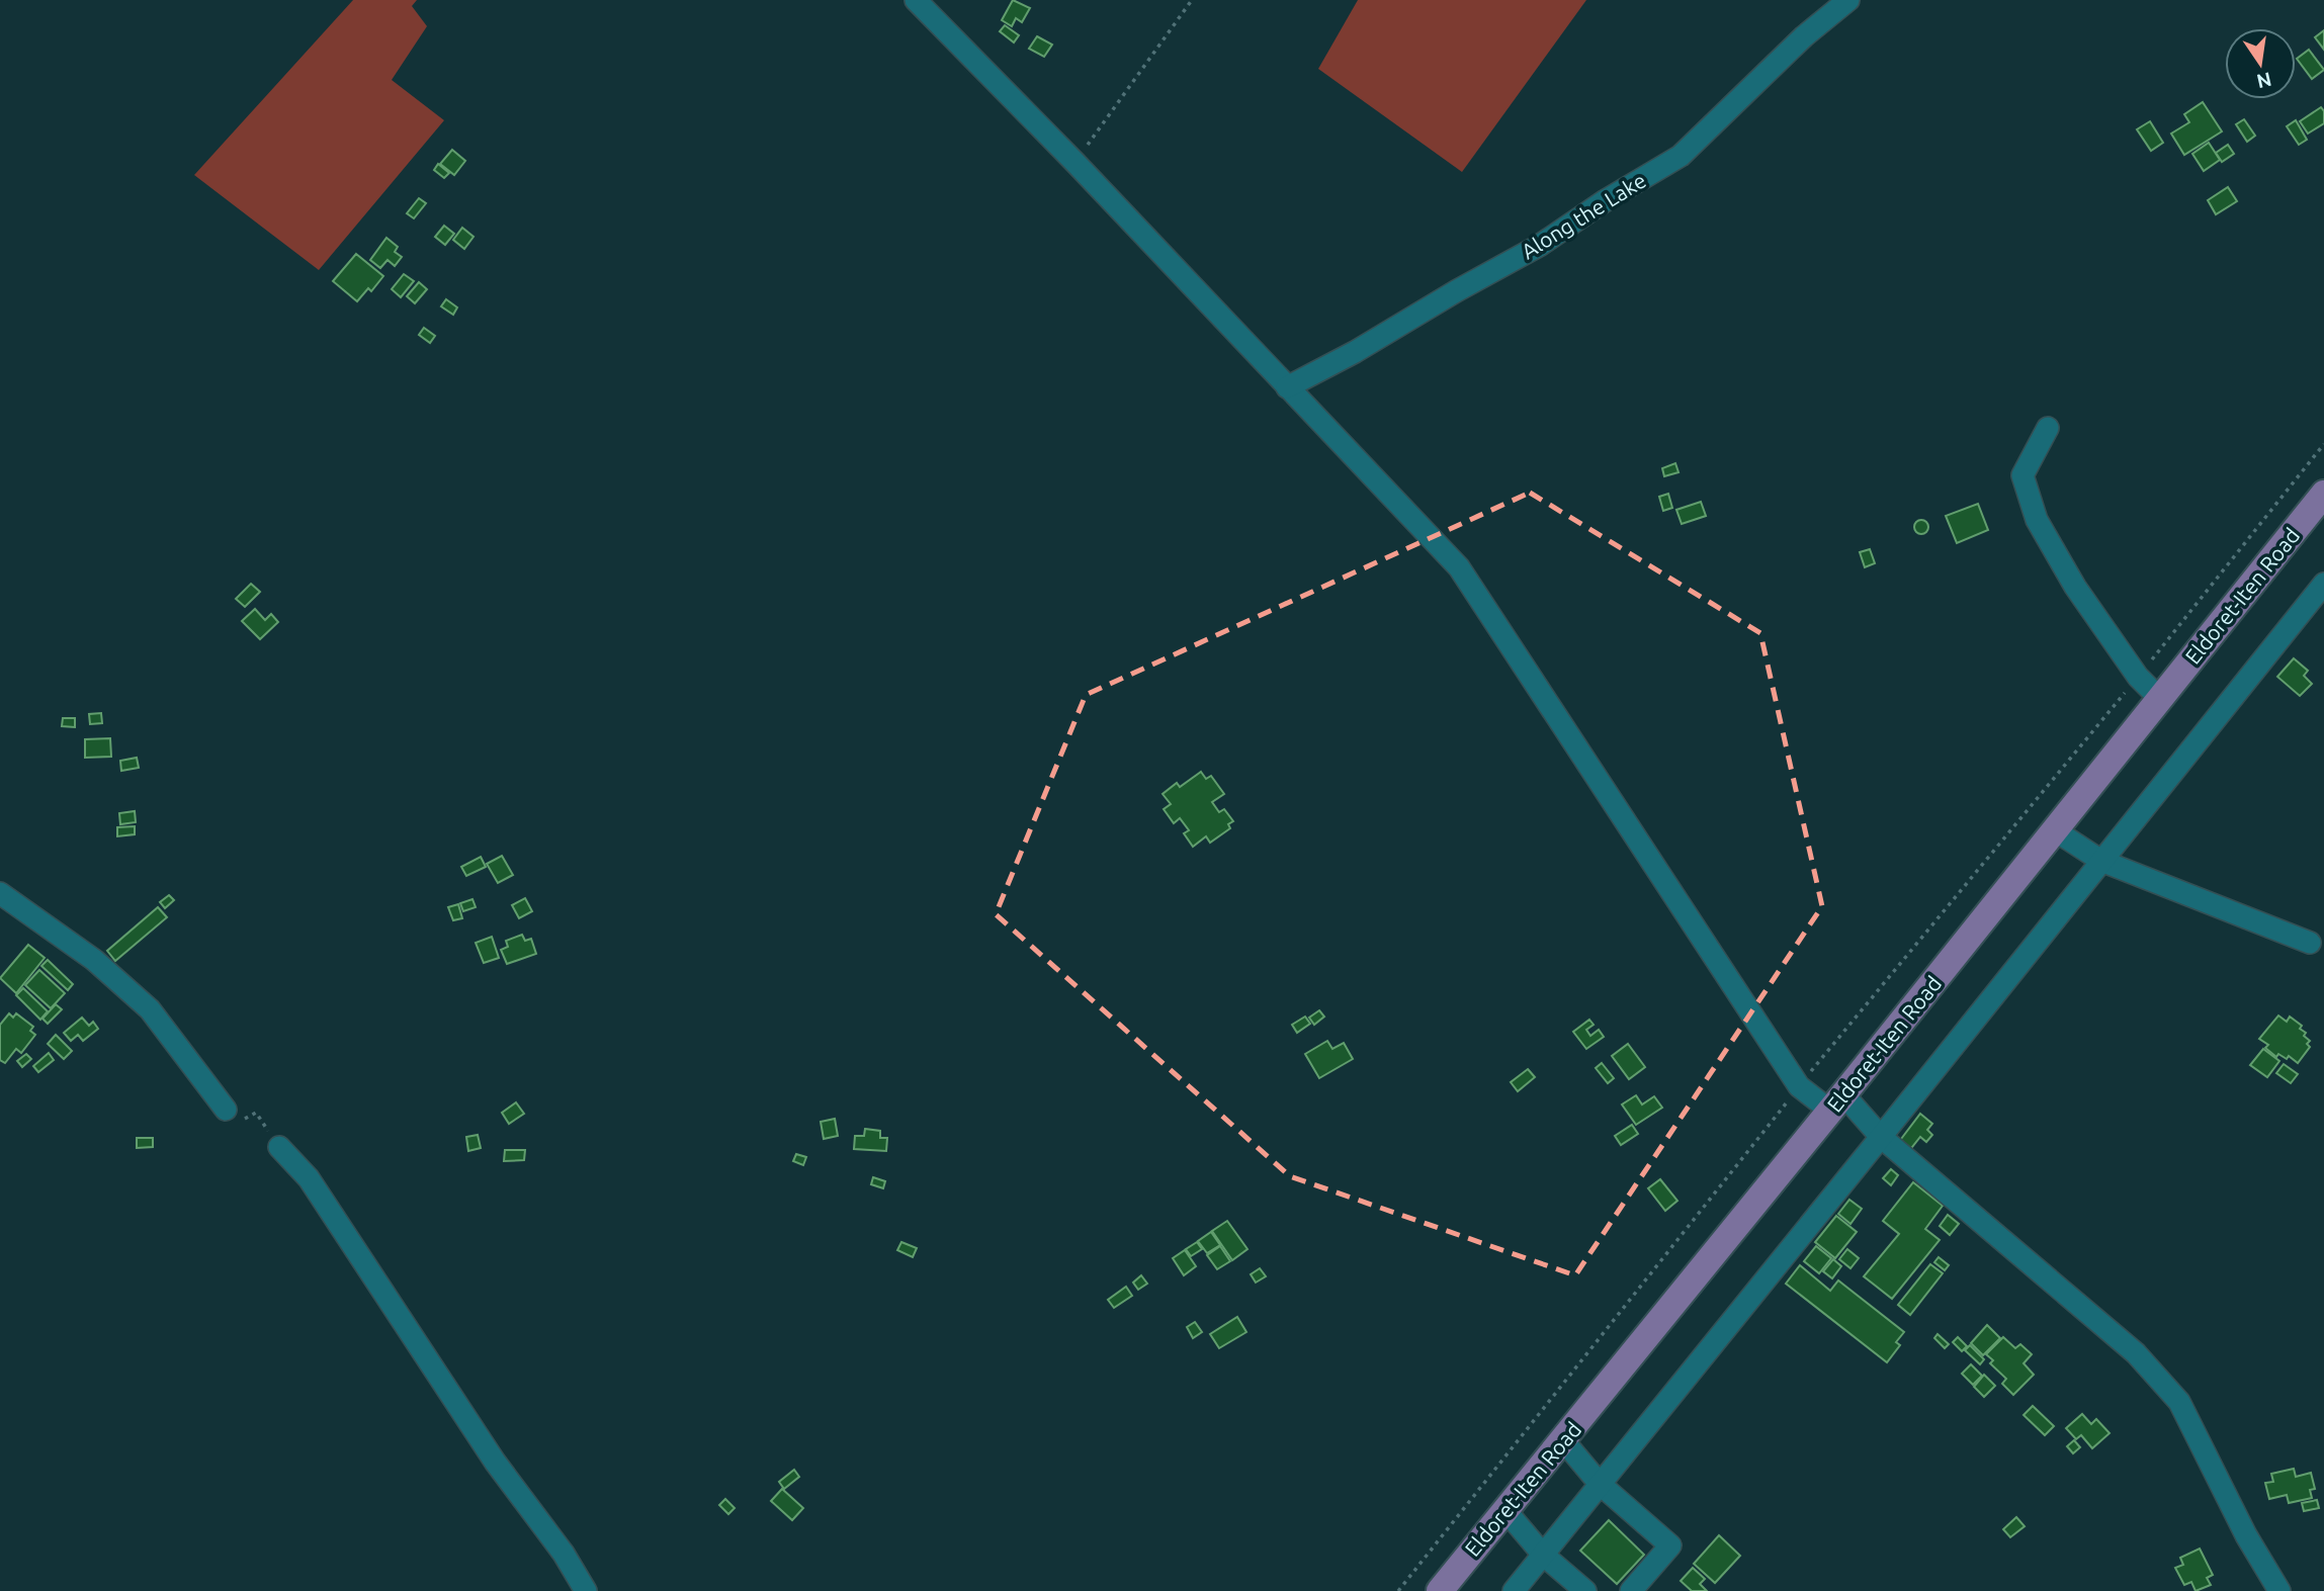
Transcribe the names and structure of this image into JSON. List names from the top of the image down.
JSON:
{
  "streets": {
    "main road": ["Eldoret-Iten Road"],
    "street": ["Along the Lake"]
  },
  "north": "bottom"
}
